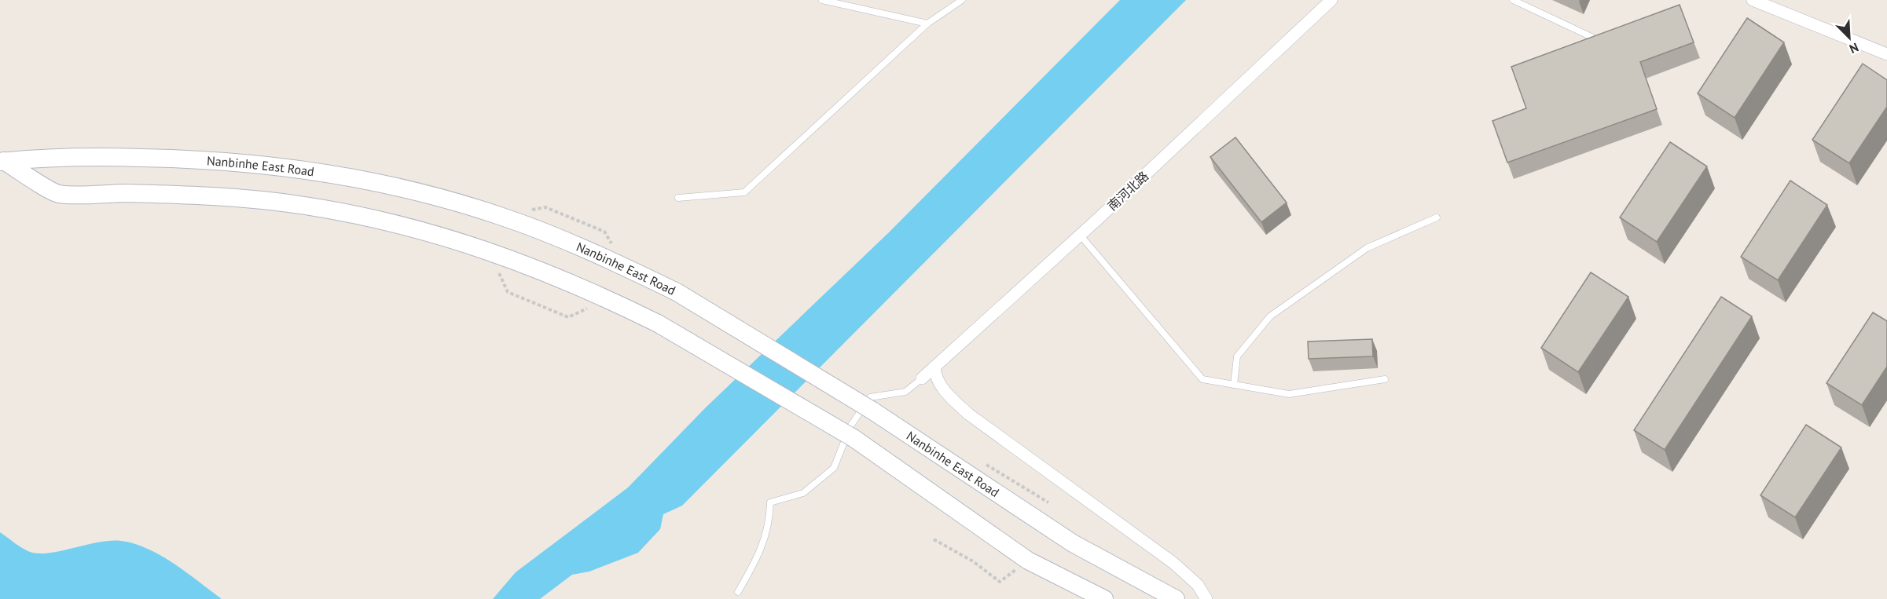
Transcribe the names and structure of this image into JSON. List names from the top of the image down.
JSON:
{
  "streets": {
    "main road": ["Nanbinhe East Road"],
    "street": ["南河北路"]
  },
  "north": "bottom right"
}
